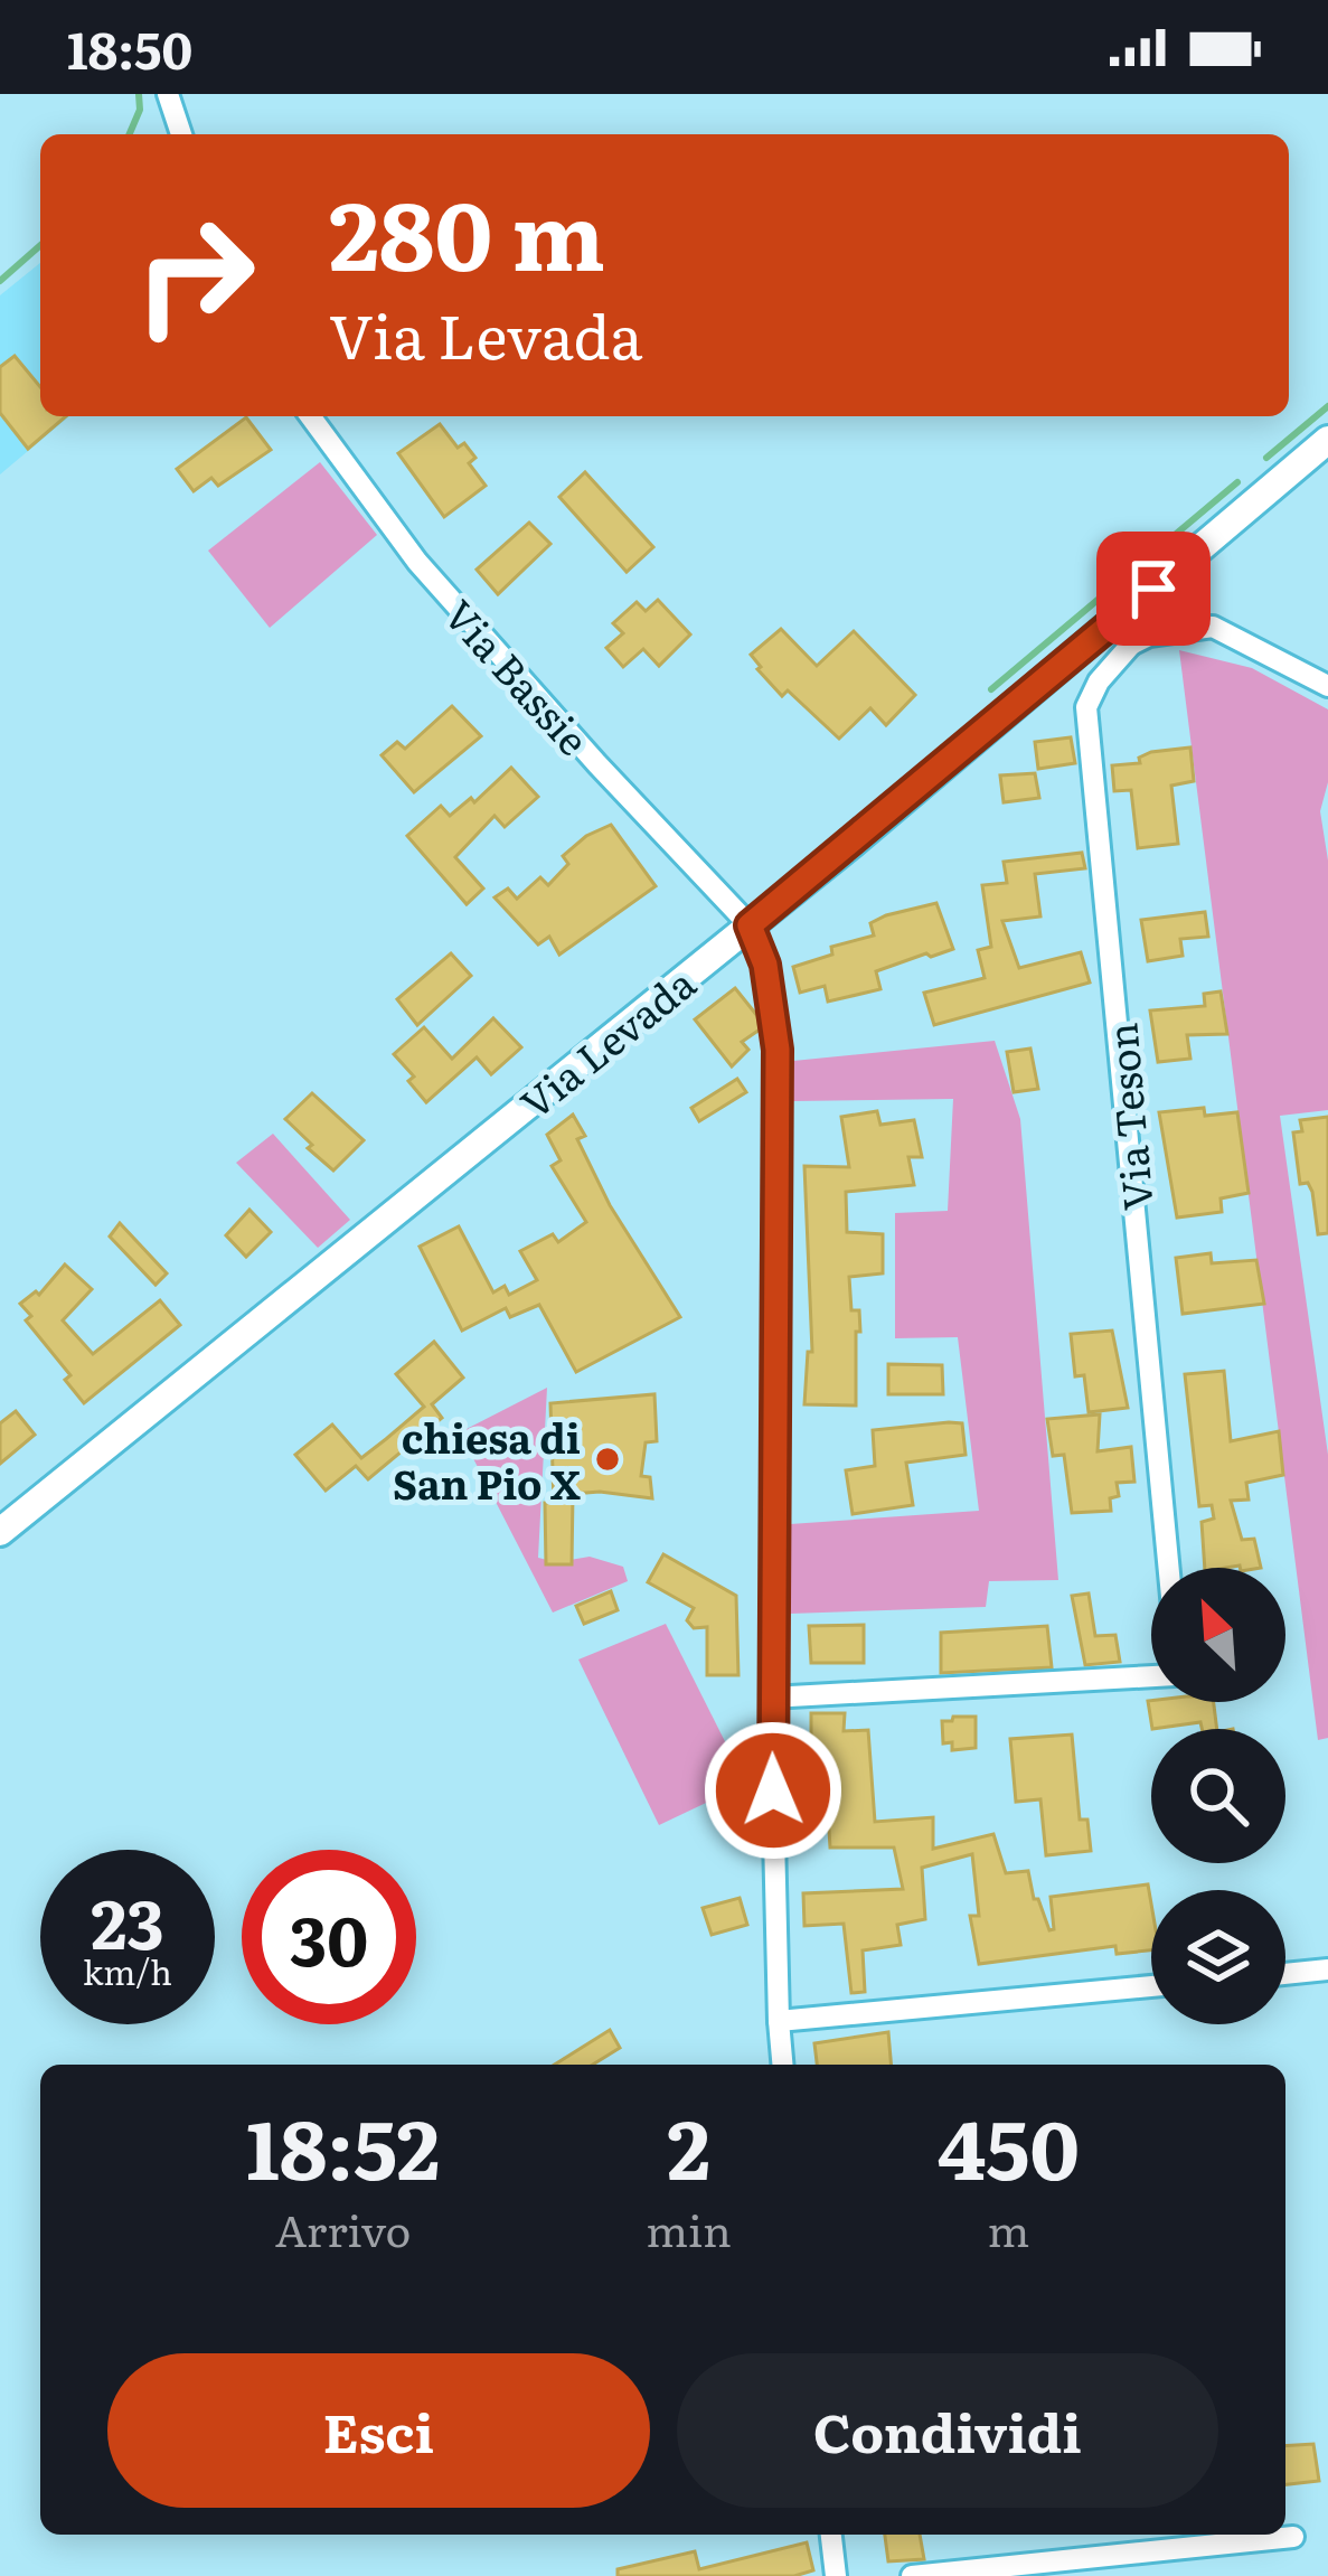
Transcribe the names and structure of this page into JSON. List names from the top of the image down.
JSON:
{
  "streets": {
    "main road": ["Via Levada"],
    "street": ["Via Bassie", "Via Teson"]
  },
  "crossings": [
    ["Via Bassie", "Via Levada"],
    ["Via Levada", "Via Teson"]
  ],
  "places": ["chiesa di San Pio X"],
  "north": "top left",
  "page": {
    "status": "18:50",
    "turn": ["280 m", "Via Levada"],
    "speed": "23 km/h",
    "limit": "30",
    "eta": [
      "18:52",
      "Arrivo",
      "2",
      "min",
      "450",
      "m"
    ],
    "buttons": ["Esci", "Condividi"]
  }
}
